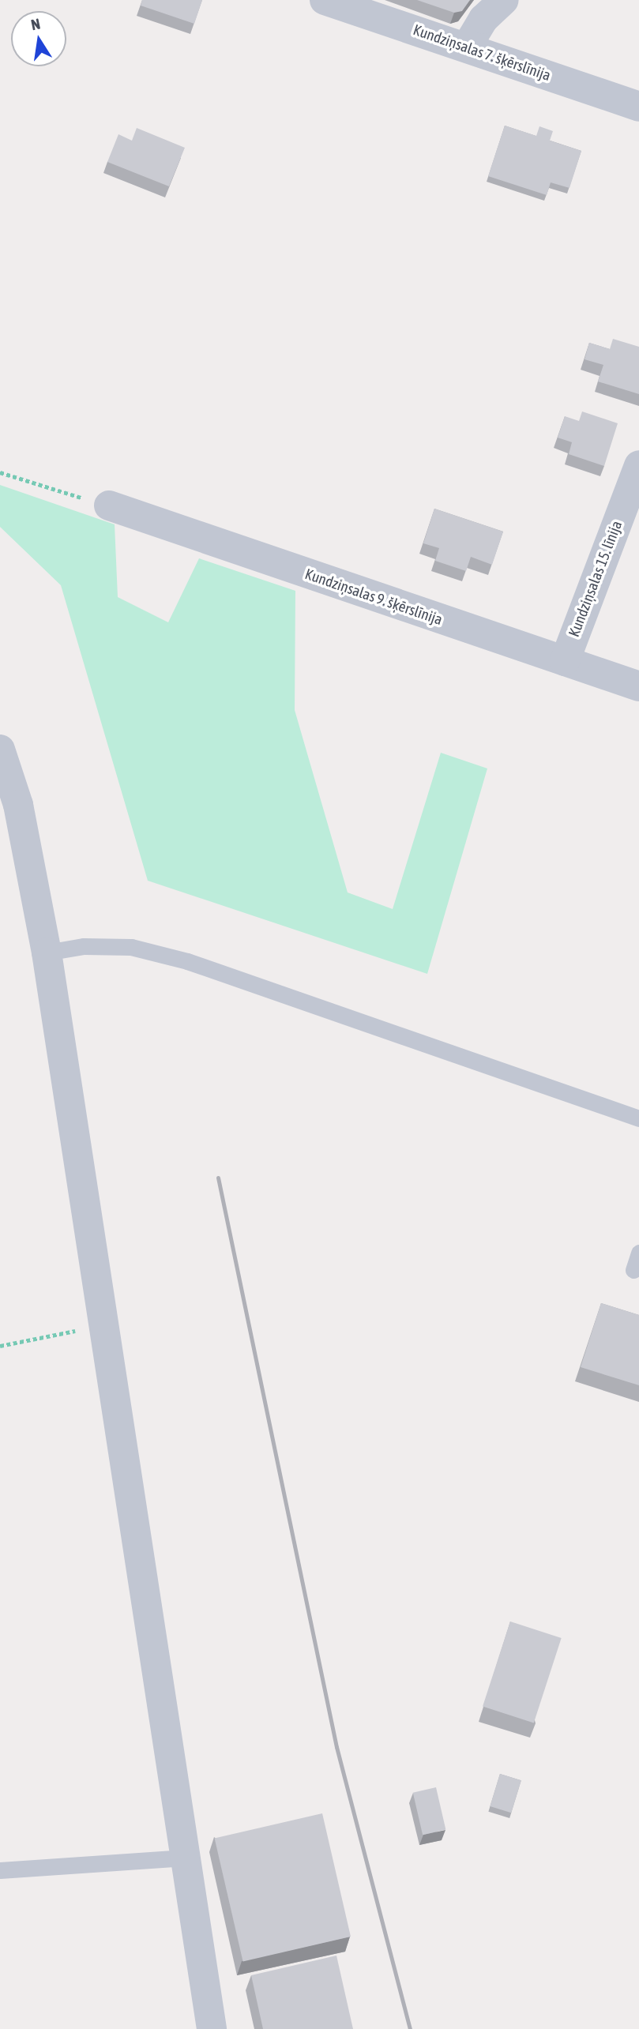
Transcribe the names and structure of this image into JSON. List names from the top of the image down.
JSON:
{
  "streets": {
    "street": ["Kundziņsalas 7. šķērslīnija", "Kundziņsalas 15. līnija", "Kundziņsalas 9. šķērslīnija"]
  },
  "crossings": [
    ["Kundziņsalas 15. līnija", "Kundziņsalas 9. šķērslīnija"]
  ],
  "north": "top"
}
